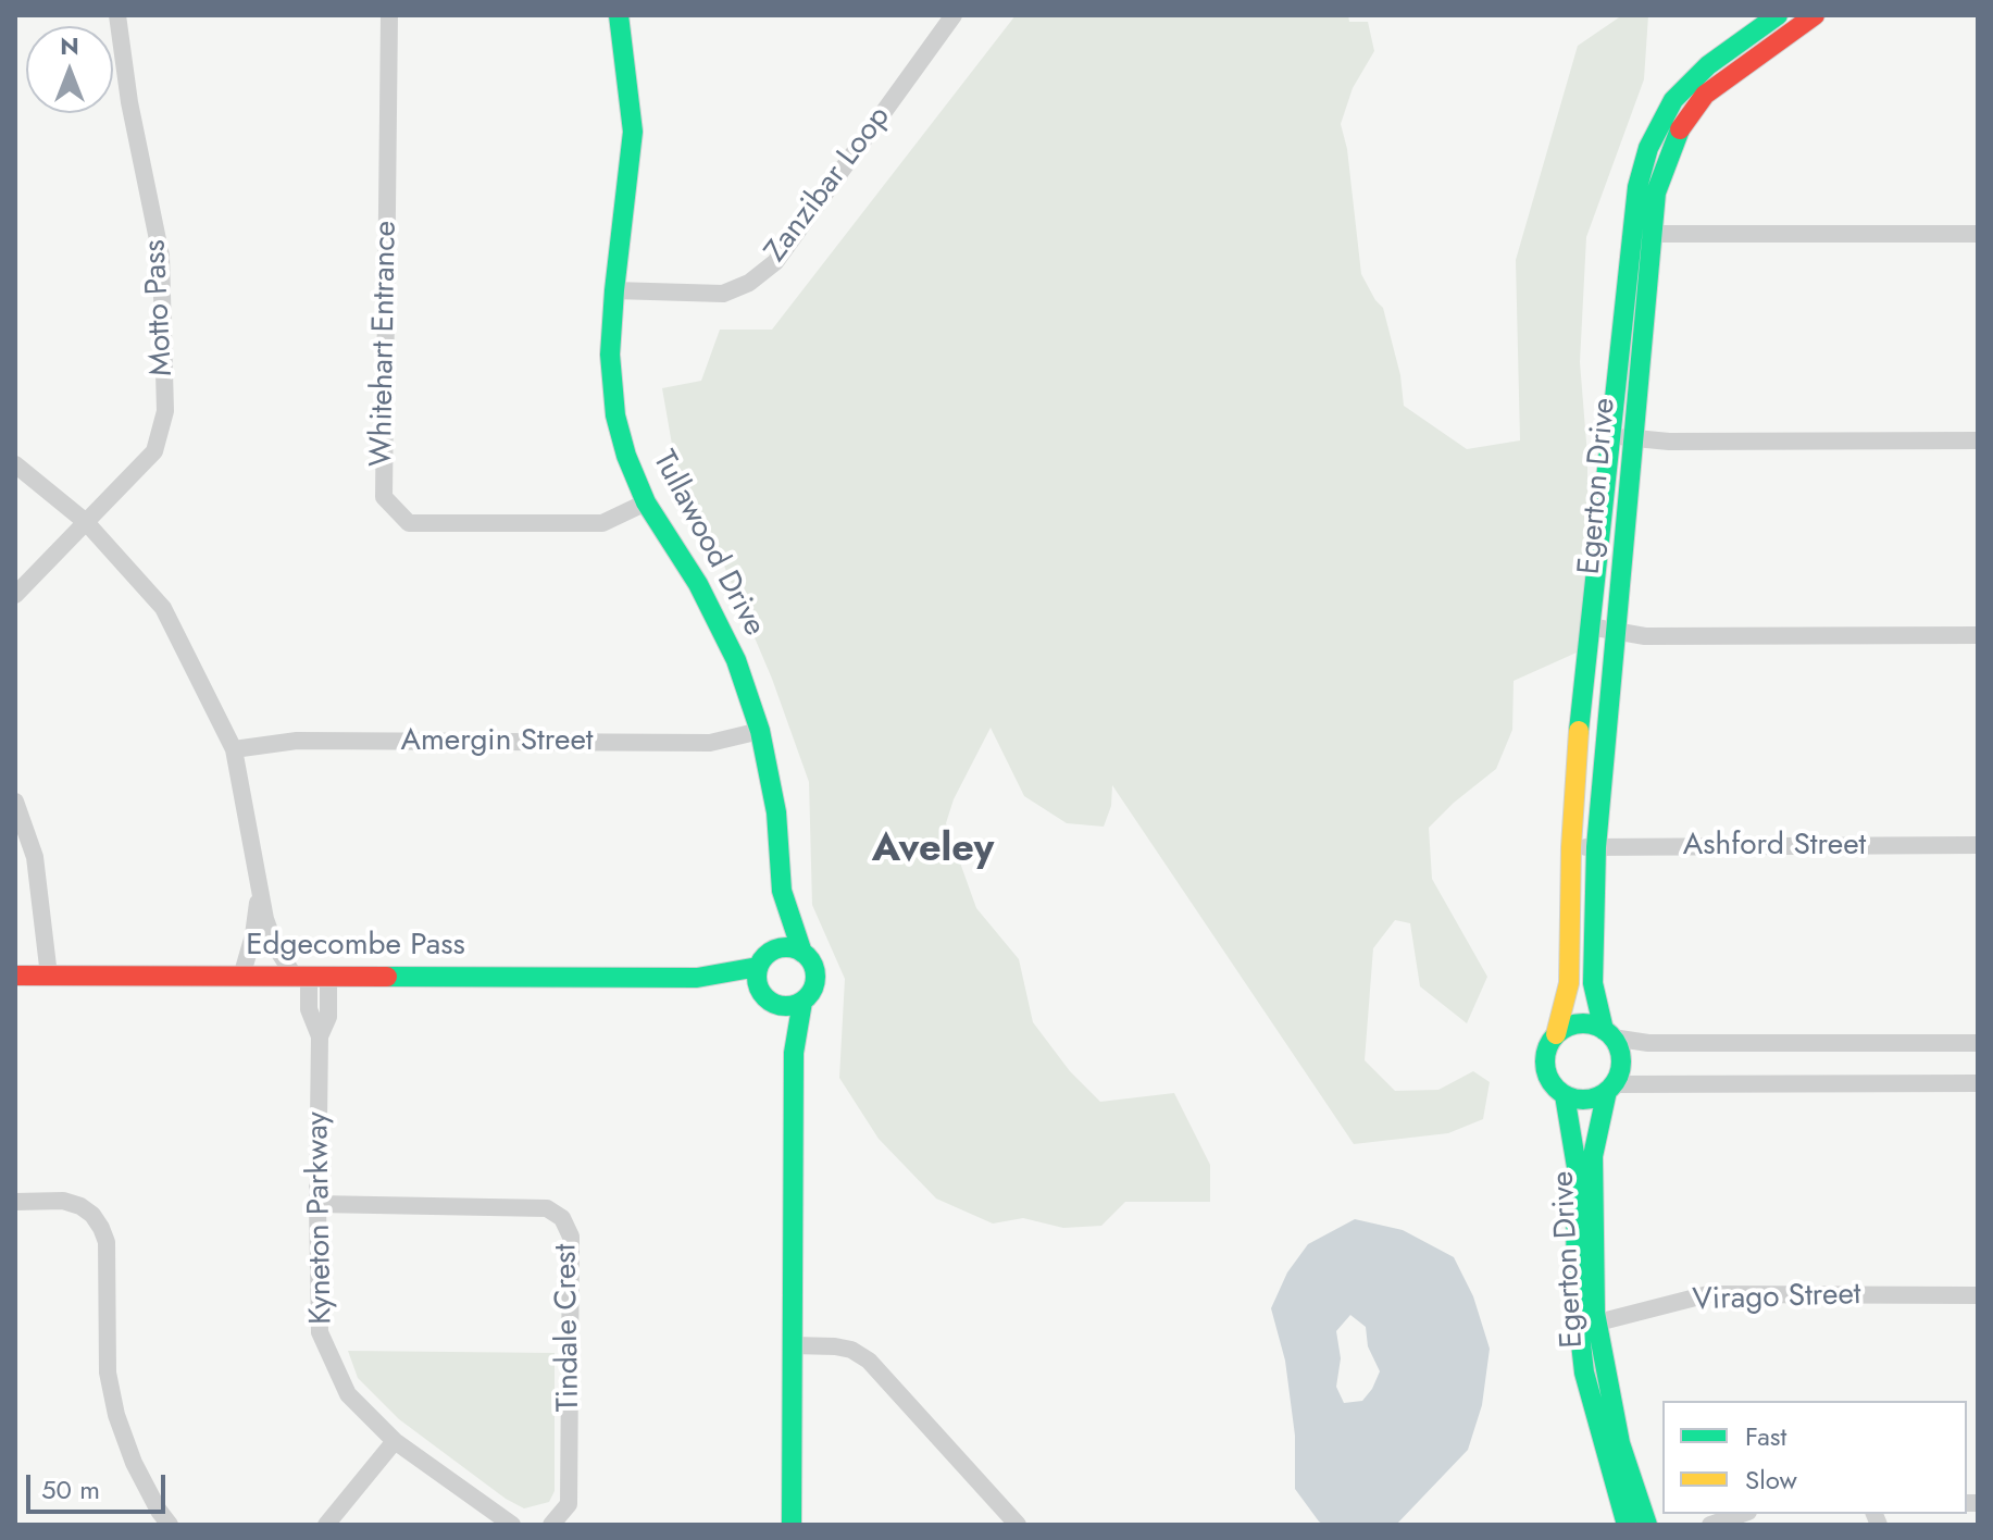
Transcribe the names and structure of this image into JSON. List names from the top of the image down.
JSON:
{
  "streets": {
    "street": [
      "Zanzibar Loop",
      "Motto Pass",
      "Whitehart Entrance",
      "Egerton Drive",
      "Tullawood Drive",
      "Amergin Street",
      "Ashford Street",
      "Edgecombe Pass",
      "Kyneton Parkway",
      "Virago Street",
      "Tindale Crest"
    ]
  },
  "crossings": [
    ["Zanzibar Loop", "Tullawood Drive"],
    ["Whitehart Entrance", "Tullawood Drive"],
    ["Egerton Drive", "Ashford Street"],
    ["Egerton Drive", "Virago Street"],
    ["Tullawood Drive", "Amergin Street"],
    ["Tullawood Drive", "Edgecombe Pass"],
    ["Edgecombe Pass", "Kyneton Parkway"],
    ["Kyneton Parkway", "Tindale Crest"]
  ],
  "districts": ["Aveley"],
  "legend": ["Fast", "Slow"],
  "scale_bar": "50 m",
  "north": "top"
}
